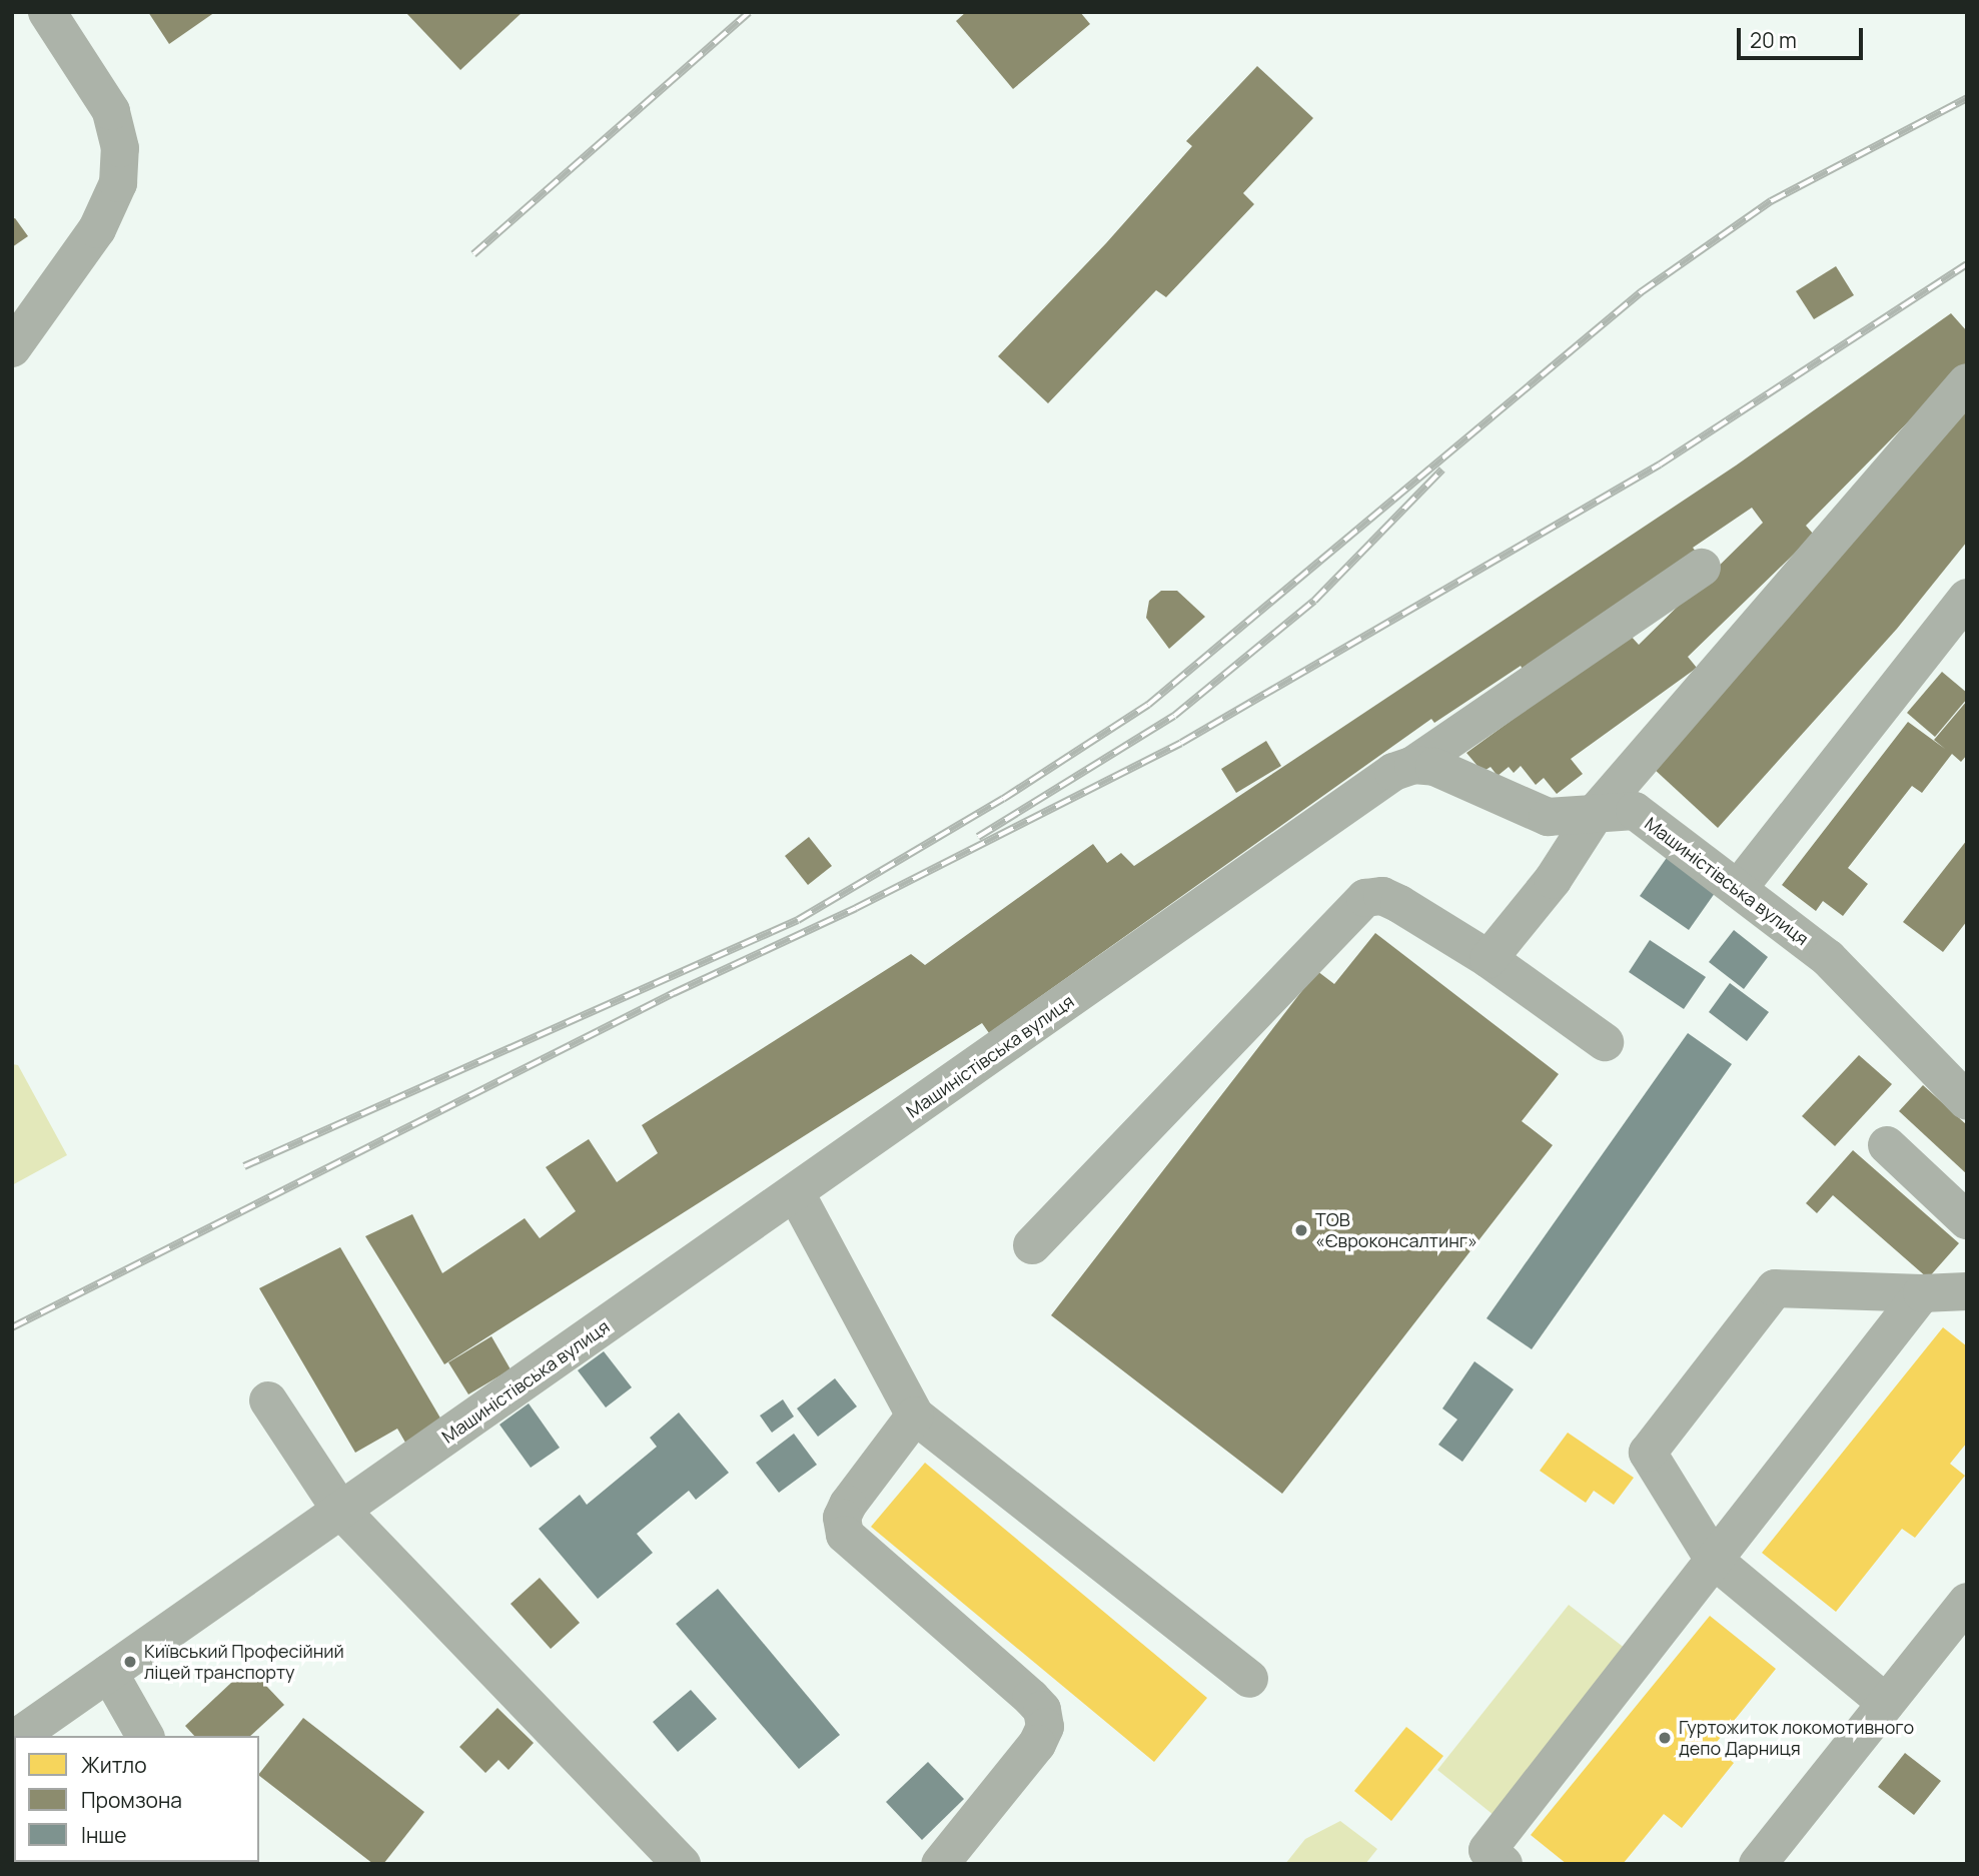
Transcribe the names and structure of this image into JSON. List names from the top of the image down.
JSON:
{
  "streets": {
    "street": ["Машиністівська вулиця"]
  },
  "places": ["ТОВ «Євроконсалтинг»", "Київський Професійний ліцей транспорту", "Гуртожиток локомотивного депо Дарниця"],
  "legend": ["Житло", "Промзона", "Інше"],
  "scale_bar": "20 m"
}
